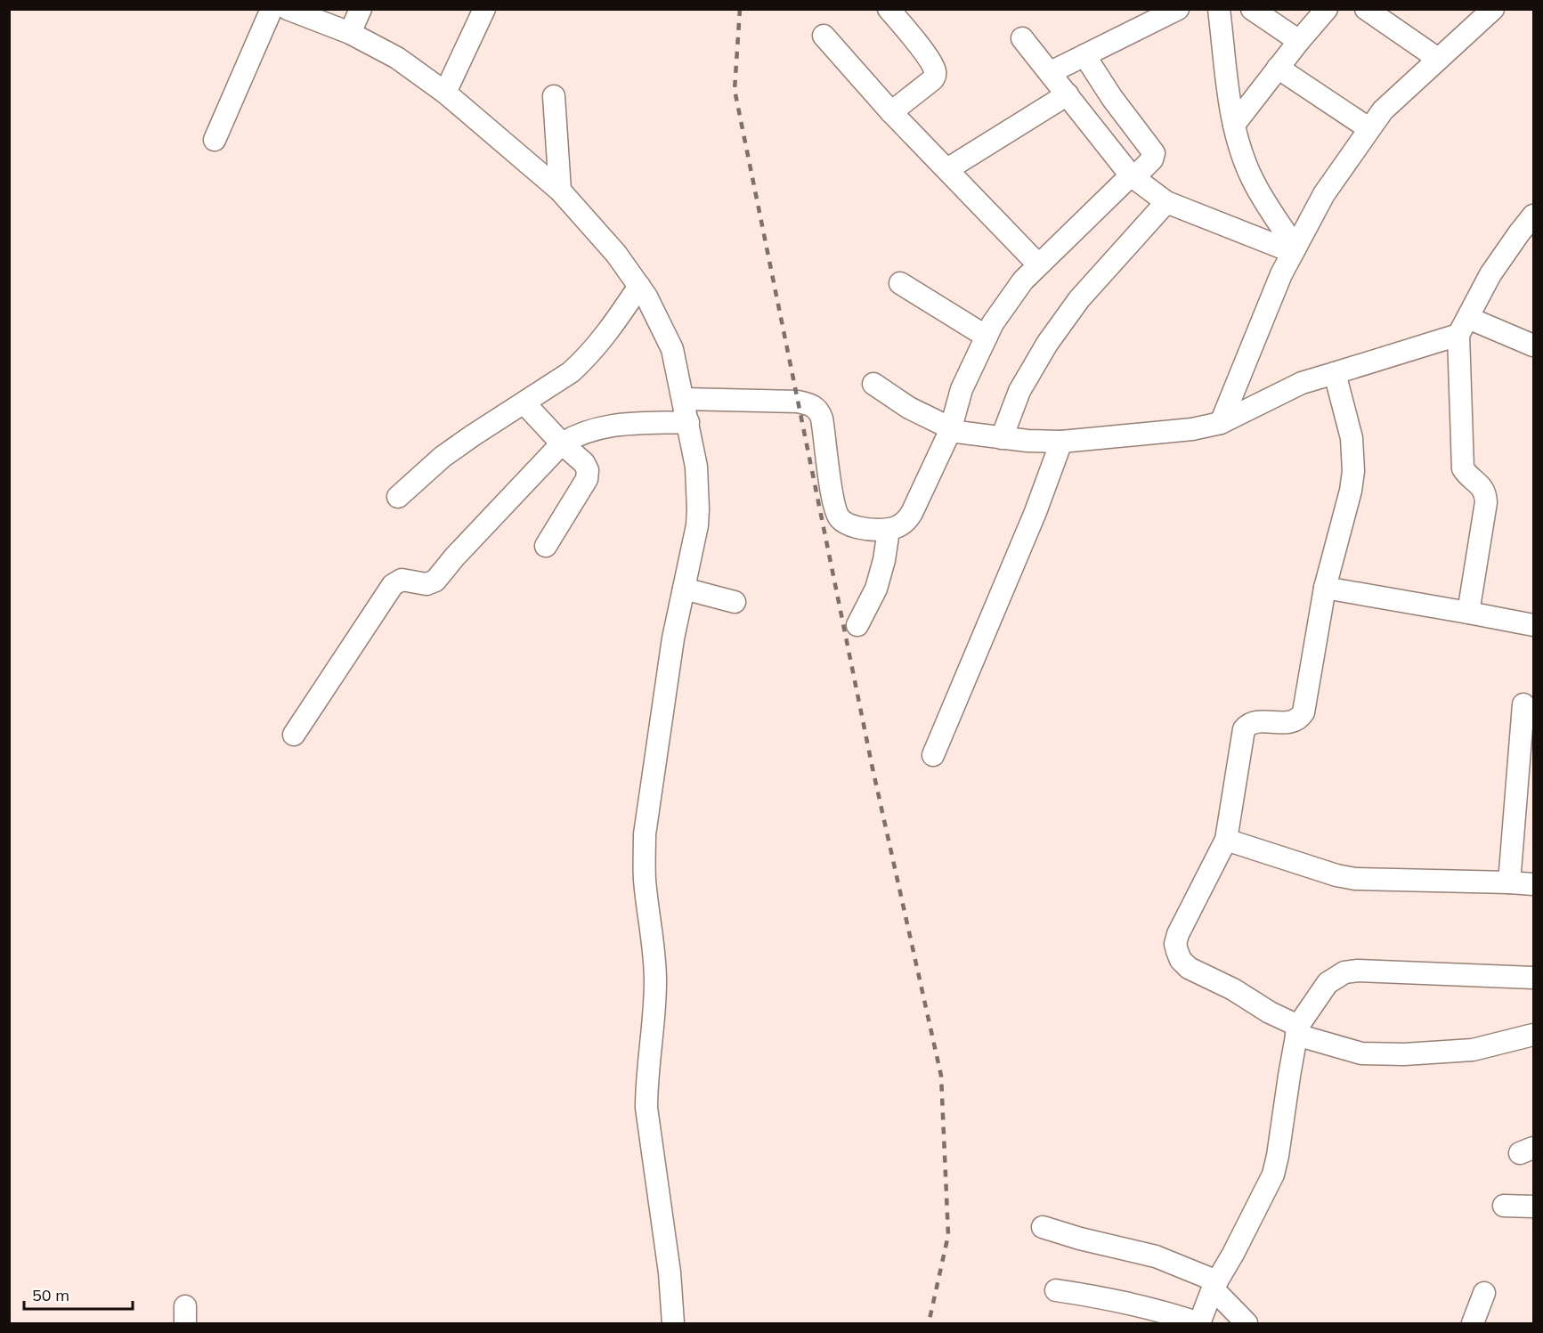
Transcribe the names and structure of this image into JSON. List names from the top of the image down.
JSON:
{
  "scale_bar": "50 m"
}
